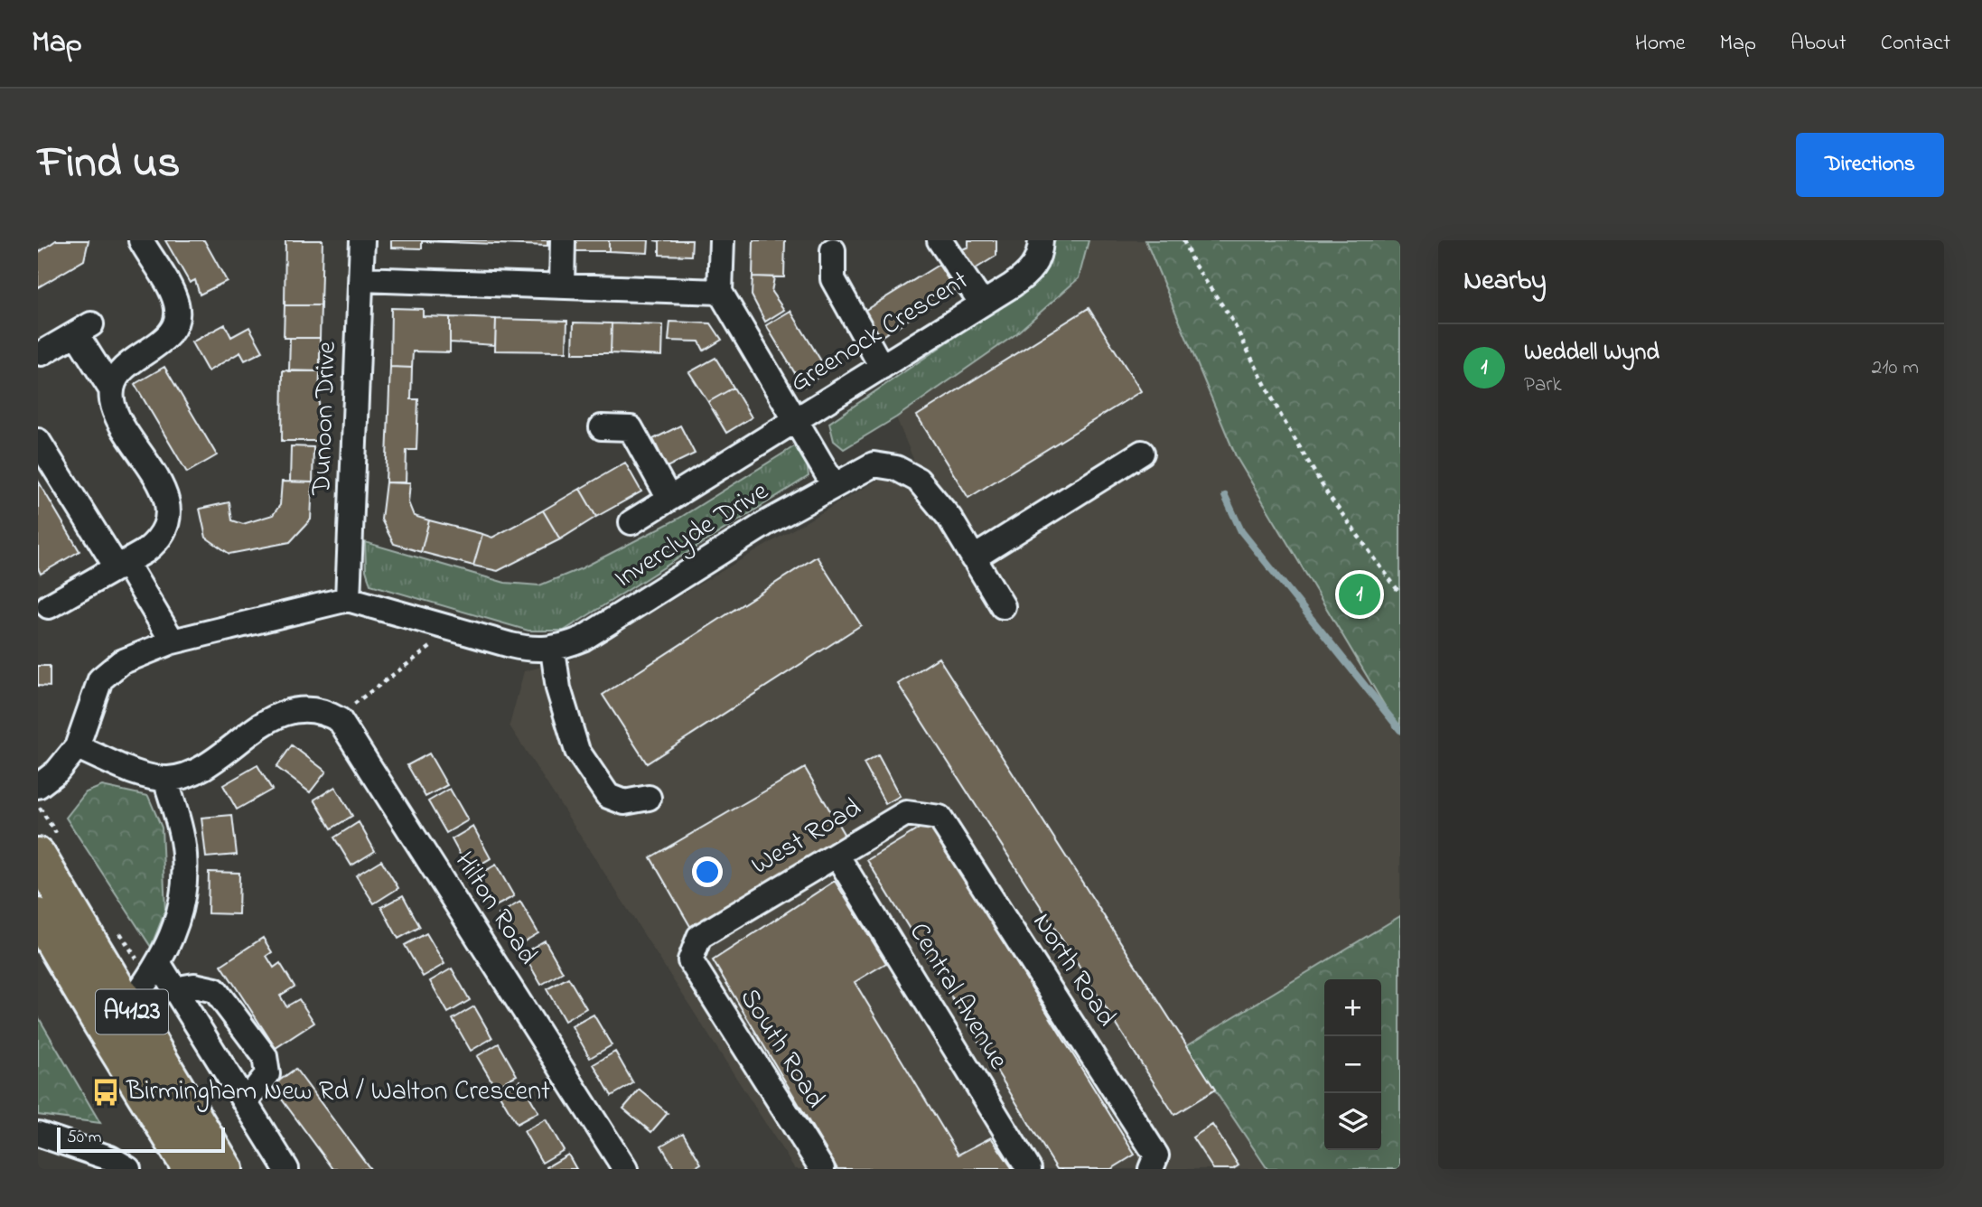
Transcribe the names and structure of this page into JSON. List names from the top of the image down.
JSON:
{
  "streets": {
    "highway": ["A4123"],
    "street": [
      "Greenock Crescent",
      "Dunoon Drive",
      "Inverclyde Drive",
      "West Road",
      "Hilton Road",
      "North Road",
      "Central Avenue",
      "South Road"
    ]
  },
  "crossings": [
    ["Dunoon Drive", "Inverclyde Drive"],
    ["West Road", "North Road"],
    ["West Road", "Central Avenue"],
    ["West Road", "South Road"]
  ],
  "places": {
    "bus stop": ["Birmingham New Rd / Walton Crescent"]
  },
  "scale_bar": "50 m",
  "page": {
    "header": "Map",
    "nav": [
      "Home",
      "Map",
      "About",
      "Contact"
    ],
    "title": "Find us",
    "buttons": "Directions",
    "heading": "Nearby",
    "list": [
      {
        "mark": "1",
        "name": "Weddell Wynd",
        "note": "Park",
        "value": "210 m"
      }
    ],
    "pins": "1",
    "map_buttons": ["+", "−"],
    "scale": "50 m"
  }
}
